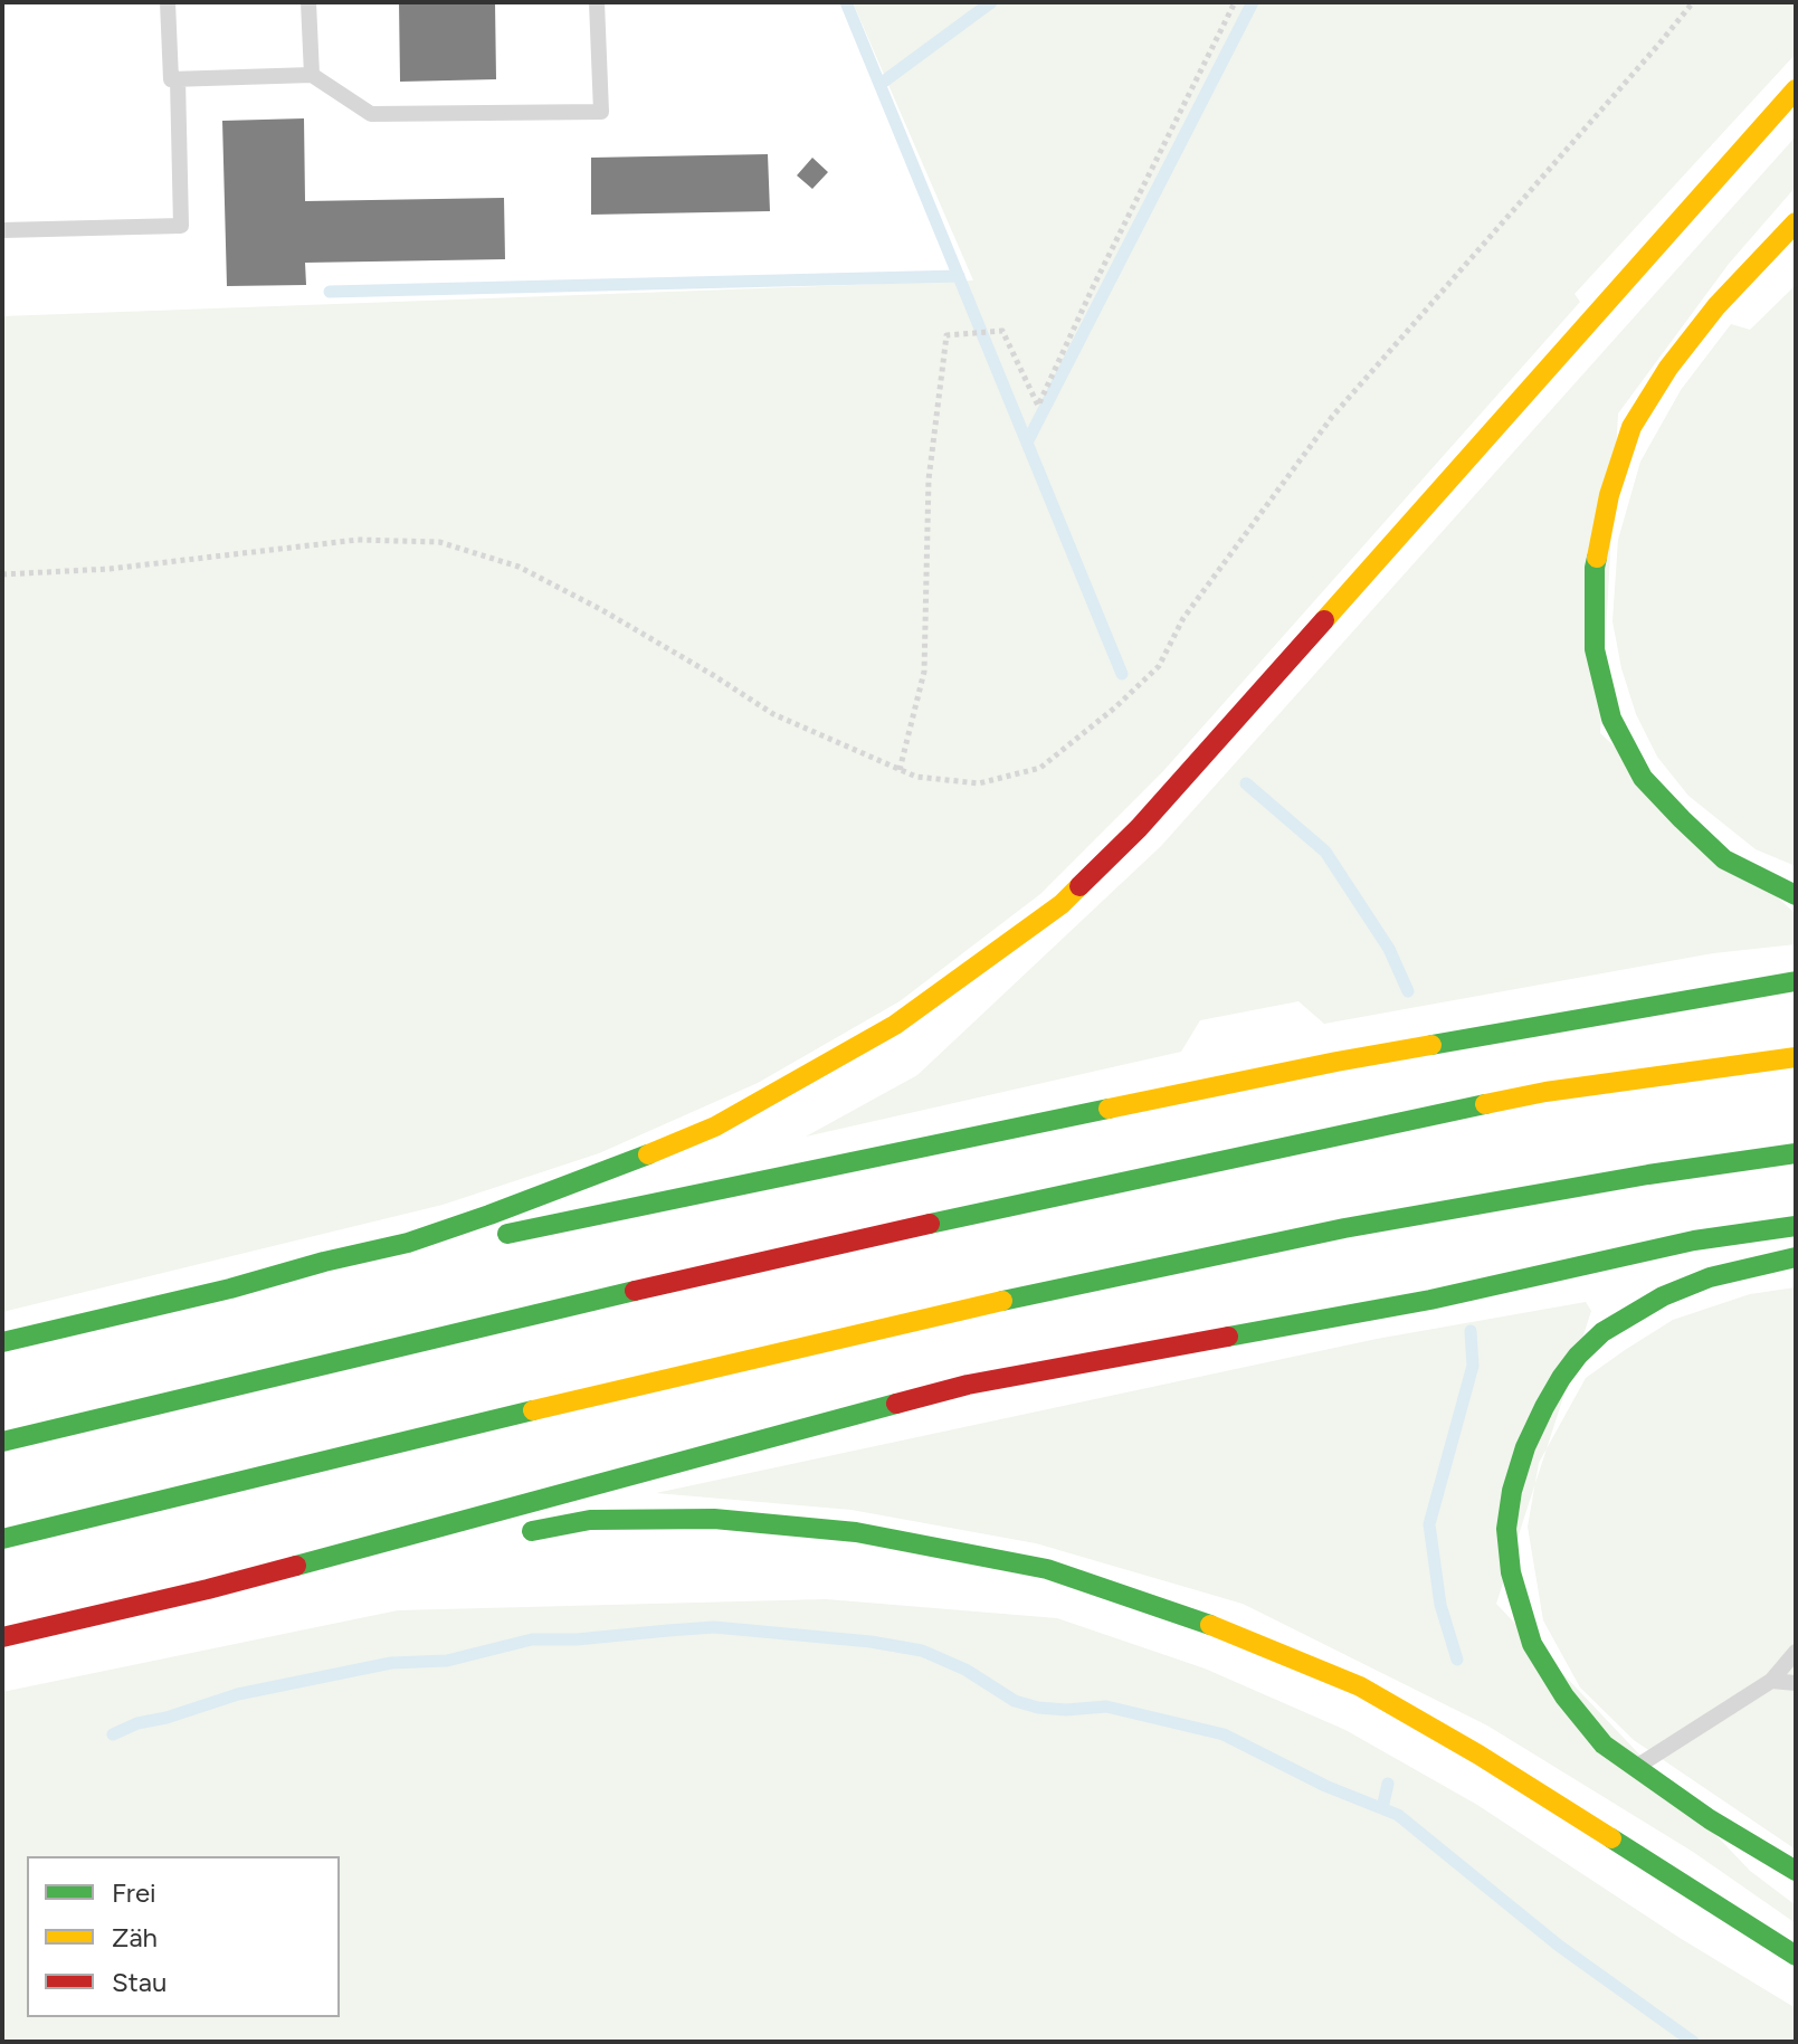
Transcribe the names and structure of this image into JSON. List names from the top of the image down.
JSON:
{
  "legend": ["Frei", "Zäh", "Stau"]
}
